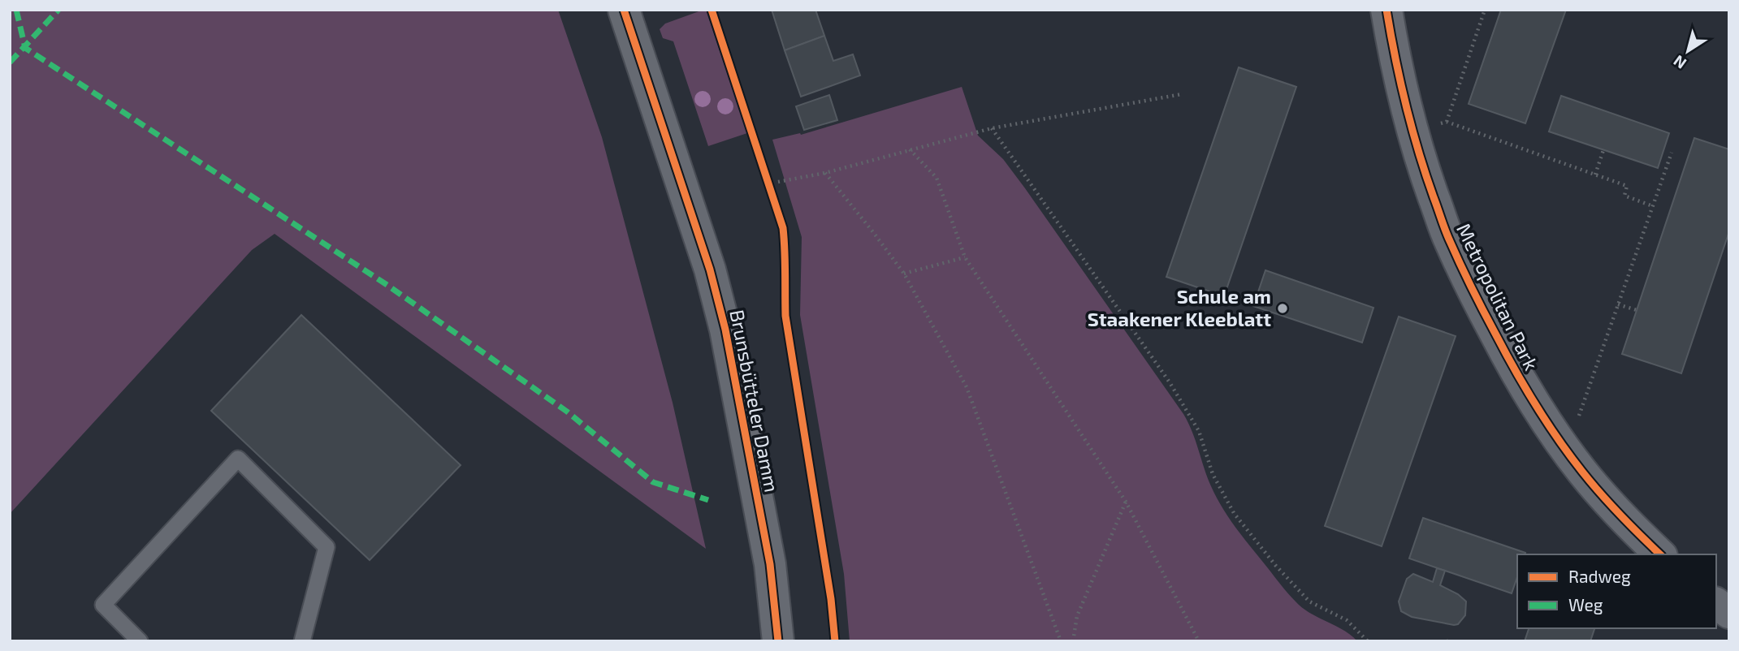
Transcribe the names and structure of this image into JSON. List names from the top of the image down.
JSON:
{
  "streets": {
    "main road": ["Metropolitan Park", "Brunsbütteler Damm"]
  },
  "places": ["Schule am Staakener Kleeblatt"],
  "legend": ["Radweg", "Weg"],
  "north": "bottom left"
}
